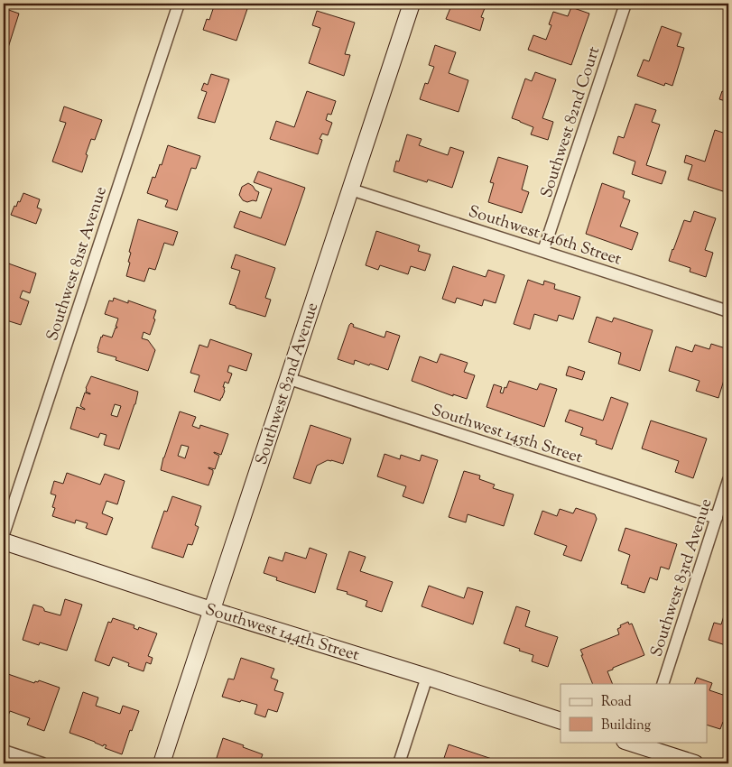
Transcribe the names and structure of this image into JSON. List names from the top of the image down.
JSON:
{
  "streets": {
    "street": [
      "Southwest 82nd Court",
      "Southwest 146th Street",
      "Southwest 81st Avenue",
      "Southwest 82nd Avenue",
      "Southwest 145th Street",
      "Southwest 83rd Avenue",
      "Southwest 144th Street"
    ]
  },
  "crossings": [
    ["Southwest 82nd Court", "Southwest 146th Street"],
    ["Southwest 146th Street", "Southwest 82nd Avenue"],
    ["Southwest 82nd Avenue", "Southwest 145th Street"],
    ["Southwest 82nd Avenue", "Southwest 144th Street"],
    ["Southwest 145th Street", "Southwest 83rd Avenue"]
  ],
  "legend": ["Road", "Building"]
}
